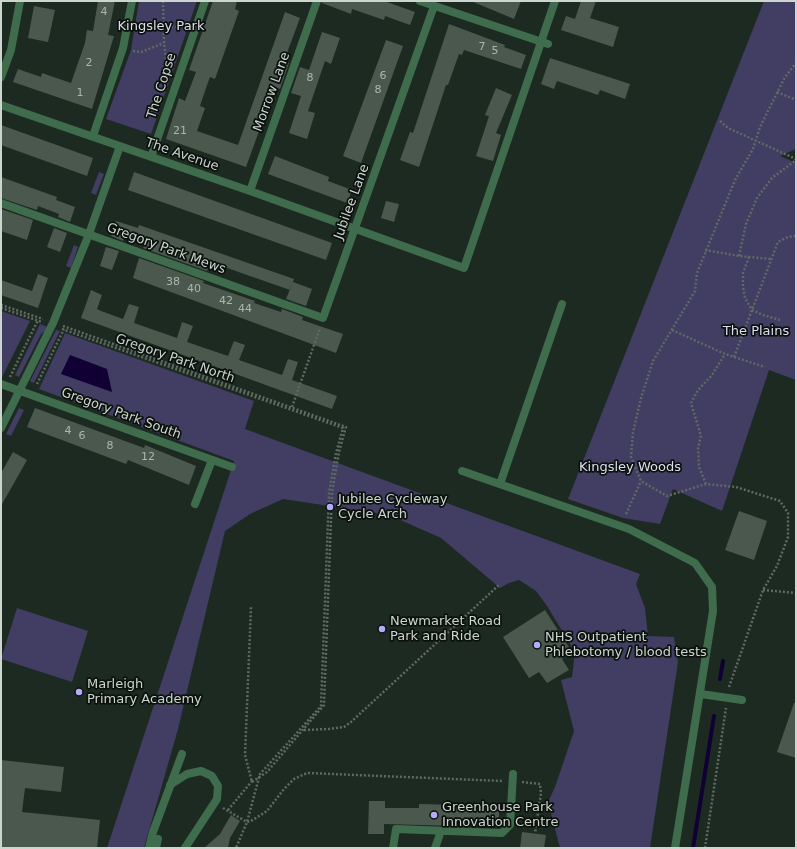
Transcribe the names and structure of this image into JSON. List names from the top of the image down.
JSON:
{
  "streets": {
    "street": [
      "The Copse",
      "Morrow Lane",
      "The Avenue",
      "Jubilee Lane",
      "Gregory Park Mews",
      "Gregory Park South"
    ],
    "path": ["Gregory Park North"]
  },
  "crossings": [
    ["The Copse", "The Avenue"],
    ["Morrow Lane", "The Avenue"],
    ["The Avenue", "Jubilee Lane"],
    ["Jubilee Lane", "Gregory Park Mews"]
  ],
  "parks": ["Kingsley Park", "The Plains", "Kingsley Woods"],
  "places": [
    "Jubilee Cycleway Cycle Arch",
    "Newmarket Road Park and Ride",
    "NHS Outpatient Phlebotomy / blood tests",
    "Marleigh Primary Academy",
    "Greenhouse Park Innovation Centre"
  ],
  "house_numbers": [
    "4",
    "7",
    "5",
    "2",
    "6",
    "8",
    "8",
    "1",
    "21",
    "38",
    "40",
    "42",
    "44",
    "4",
    "6",
    "8",
    "12"
  ]
}
